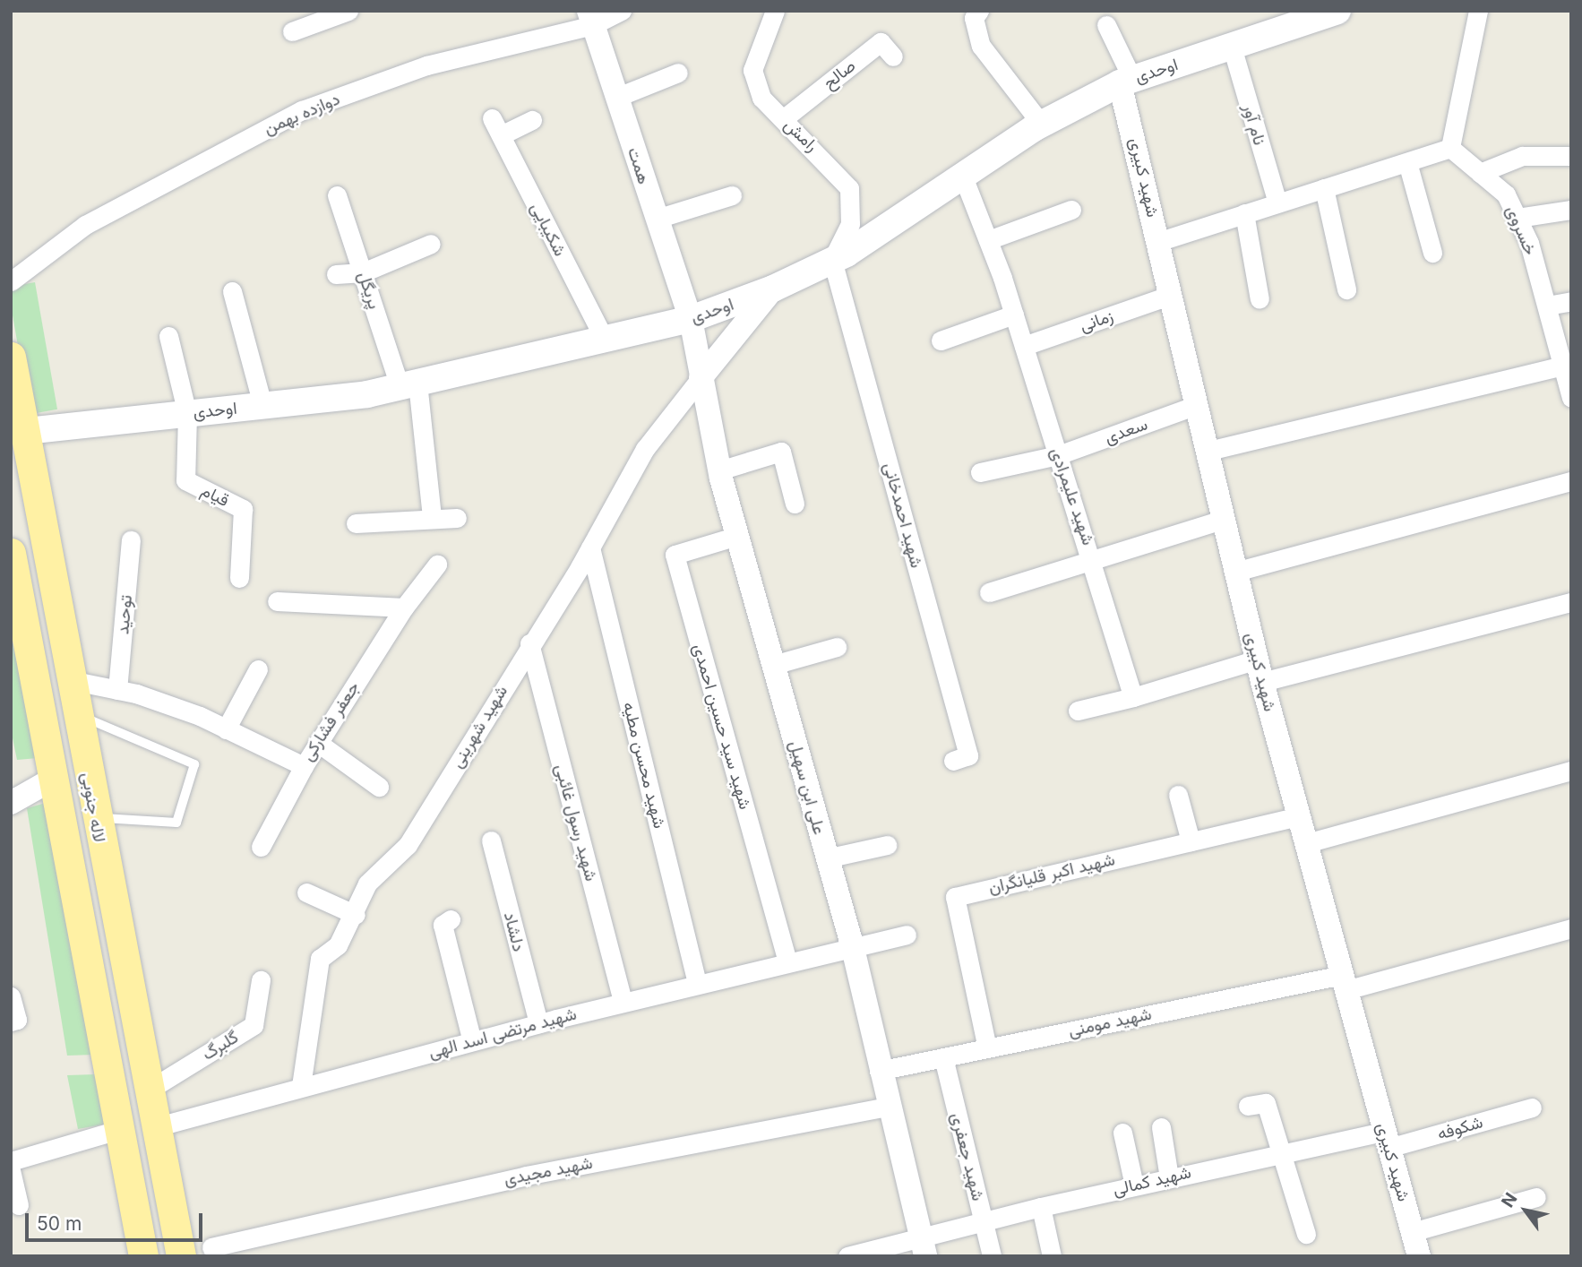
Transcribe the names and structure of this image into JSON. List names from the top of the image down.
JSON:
{
  "streets": {
    "main road": ["اوحدی", "لاله جنوبی"],
    "street": [
      "صالح",
      "دوازده بهمن",
      "نام آور",
      "رامش",
      "همت",
      "شهید کبیری",
      "شکیبایی",
      "خسروی",
      "پریگل",
      "زمانی",
      "سعدی",
      "قیام",
      "شهید علیمرادی",
      "شهید احمدخانی",
      "توحید",
      "جعفر فشارکی",
      "شهید شهرینی",
      "شهید سید حسین احمدی",
      "شهید محسن مطیه",
      "علی ابن سهیل",
      "شهید رسول غائبی",
      "شهید اکبر قلیانگران",
      "دلشاد",
      "شهید مومنی",
      "شهید مرتضی اسد الهی",
      "گلبرگ",
      "شکوفه",
      "شهید جعفری",
      "شهید مجیدی",
      "شهید کمالی"
    ]
  },
  "crossings": [
    ["اوحدی", "نام آور"],
    ["اوحدی", "رامش"],
    ["اوحدی", "همت"],
    ["اوحدی", "شهید کبیری"],
    ["اوحدی", "شکیبایی"],
    ["اوحدی", "پریگل"],
    ["اوحدی", "قیام"],
    ["اوحدی", "شهید علیمرادی"],
    ["اوحدی", "شهید احمدخانی"],
    ["اوحدی", "علی ابن سهیل"],
    ["اوحدی", "لاله جنوبی"],
    ["صالح", "رامش"],
    ["دوازده بهمن", "همت"],
    ["رامش", "شهید احمدخانی"],
    ["همت", "علی ابن سهیل"],
    ["شهید کبیری", "زمانی"],
    ["شهید کبیری", "سعدی"],
    ["شهید کبیری", "شهید اکبر قلیانگران"],
    ["شهید کبیری", "شهید مومنی"],
    ["شهید کبیری", "شکوفه"],
    ["شهید کبیری", "شهید کمالی"],
    ["زمانی", "شهید علیمرادی"],
    ["سعدی", "شهید علیمرادی"],
    ["توحید", "جعفر فشارکی"],
    ["جعفر فشارکی", "لاله جنوبی"],
    ["شهید شهرینی", "شهید محسن مطیه"],
    ["شهید شهرینی", "علی ابن سهیل"],
    ["شهید شهرینی", "شهید رسول غائبی"],
    ["شهید شهرینی", "شهید مرتضی اسد الهی"],
    ["شهید سید حسین احمدی", "علی ابن سهیل"],
    ["شهید سید حسین احمدی", "شهید مرتضی اسد الهی"],
    ["شهید محسن مطیه", "شهید مرتضی اسد الهی"],
    ["علی ابن سهیل", "شهید مومنی"],
    ["علی ابن سهیل", "شهید مرتضی اسد الهی"],
    ["علی ابن سهیل", "شهید مجیدی"],
    ["علی ابن سهیل", "شهید کمالی"],
    ["لاله جنوبی", "شهید مرتضی اسد الهی"],
    ["لاله جنوبی", "گلبرگ"],
    ["شهید رسول غائبی", "شهید مرتضی اسد الهی"],
    ["شهید اکبر قلیانگران", "شهید مومنی"],
    ["دلشاد", "شهید مرتضی اسد الهی"],
    ["شهید مومنی", "شهید جعفری"],
    ["شکوفه", "شهید کمالی"],
    ["شهید جعفری", "شهید کمالی"]
  ],
  "scale_bar": "50 m",
  "north": "top left"
}
